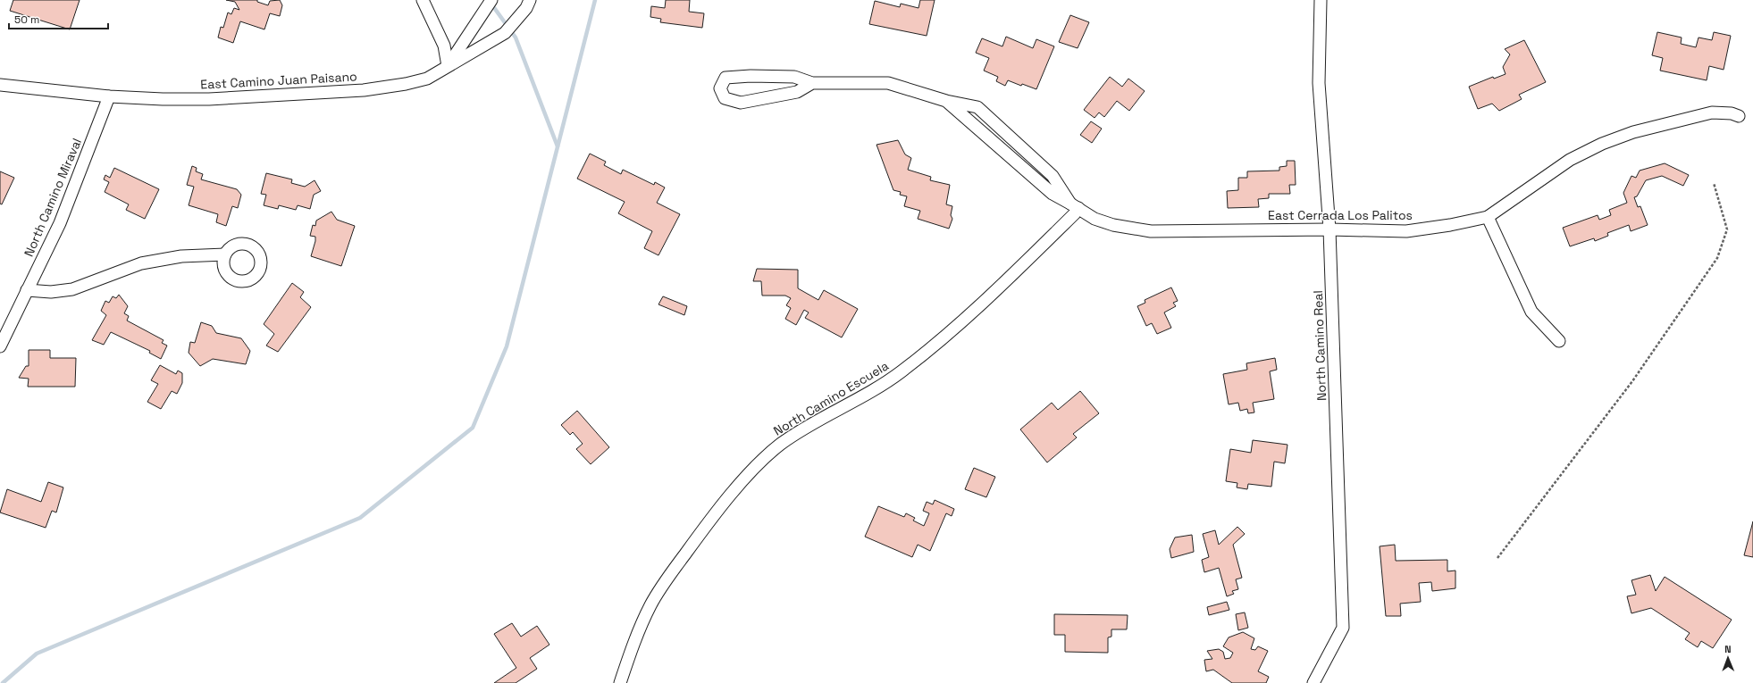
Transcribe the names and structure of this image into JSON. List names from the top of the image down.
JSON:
{
  "streets": {
    "street": [
      "East Camino Juan Paisano",
      "North Camino Miraval",
      "East Cerrada Los Palitos",
      "North Camino Real",
      "North Camino Escuela"
    ]
  },
  "crossings": [
    ["East Camino Juan Paisano", "North Camino Miraval"],
    ["East Cerrada Los Palitos", "North Camino Real"],
    ["East Cerrada Los Palitos", "North Camino Escuela"]
  ],
  "scale_bar": "50 m",
  "north": "top"
}
